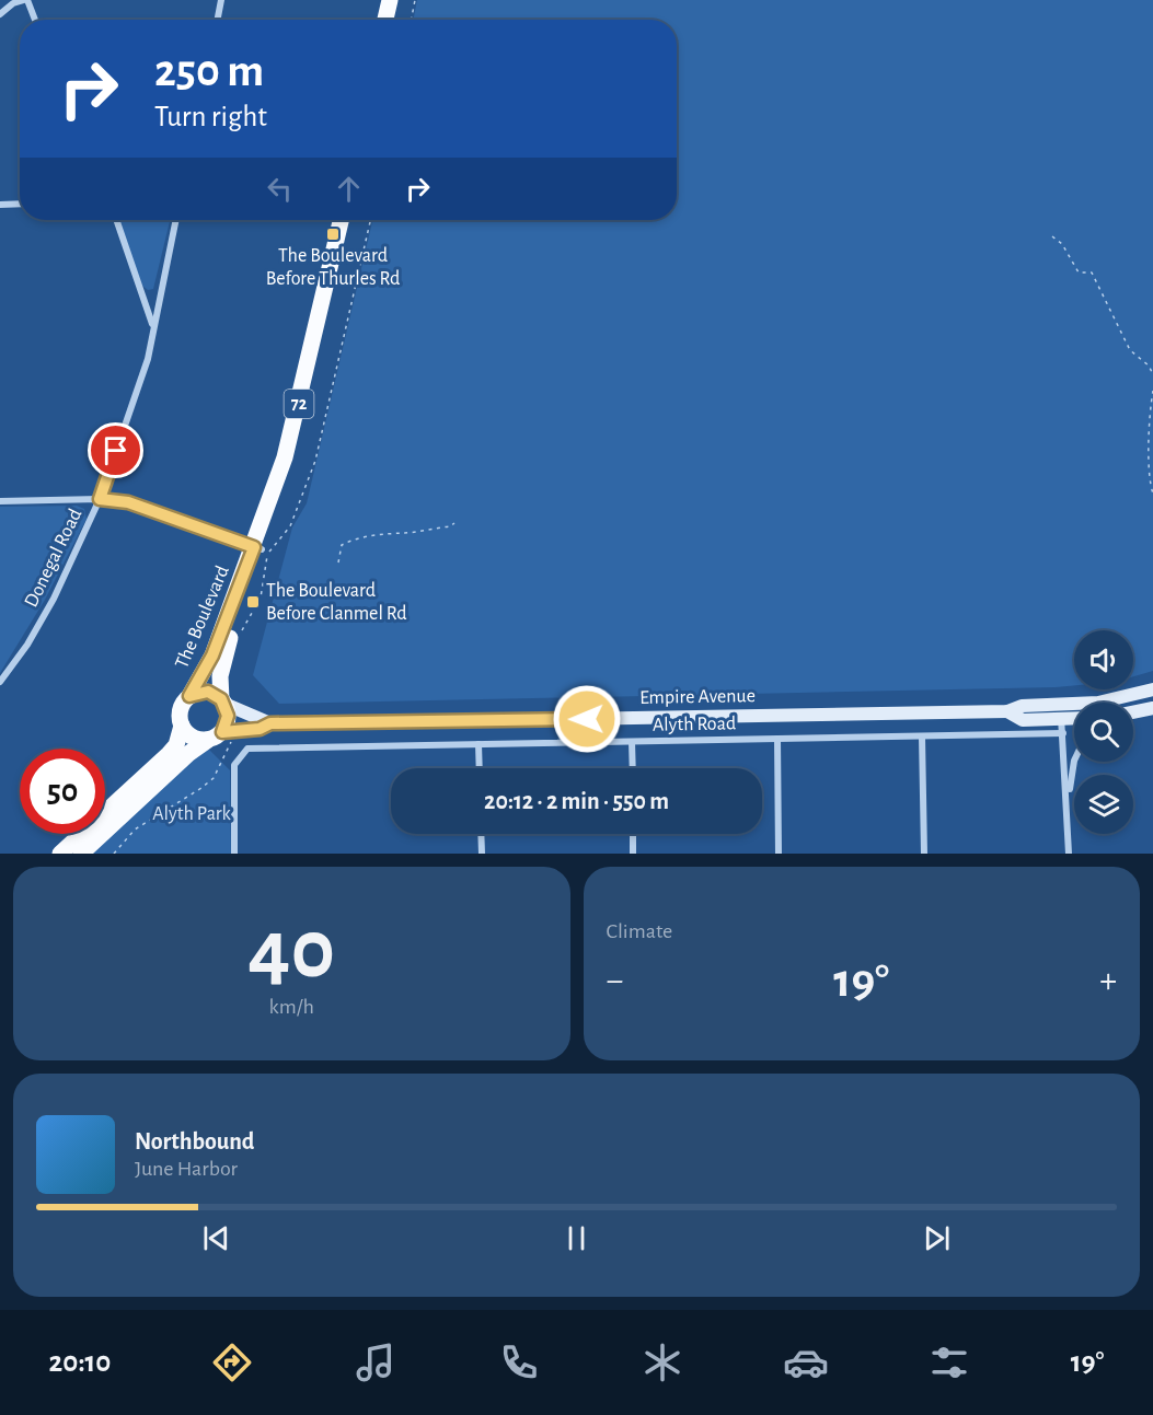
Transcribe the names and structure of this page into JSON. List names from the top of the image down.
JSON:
{
  "streets": {
    "main road": ["72", "The Boulevard", "Empire Avenue"],
    "street": ["Donegal Road", "Alyth Road"]
  },
  "crossings": [
    ["72", "The Boulevard"],
    ["72", "Empire Avenue"],
    ["The Boulevard", "Empire Avenue"]
  ],
  "parks": ["Alyth Park"],
  "places": {
    "transit": ["The Boulevard Before Thurles Rd", "The Boulevard Before Clanmel Rd"]
  },
  "page": {
    "turn": ["250 m", "Turn right"],
    "limit": "50",
    "trip": "20:12 · 2 min · 550 m",
    "tile": [
      ["40", "km/h"],
      "Climate"
    ],
    "heat": ["−", "19°", "+"],
    "song": ["Northbound", "June Harbor"],
    "tabs": ["20:10", "19°"]
  }
}
